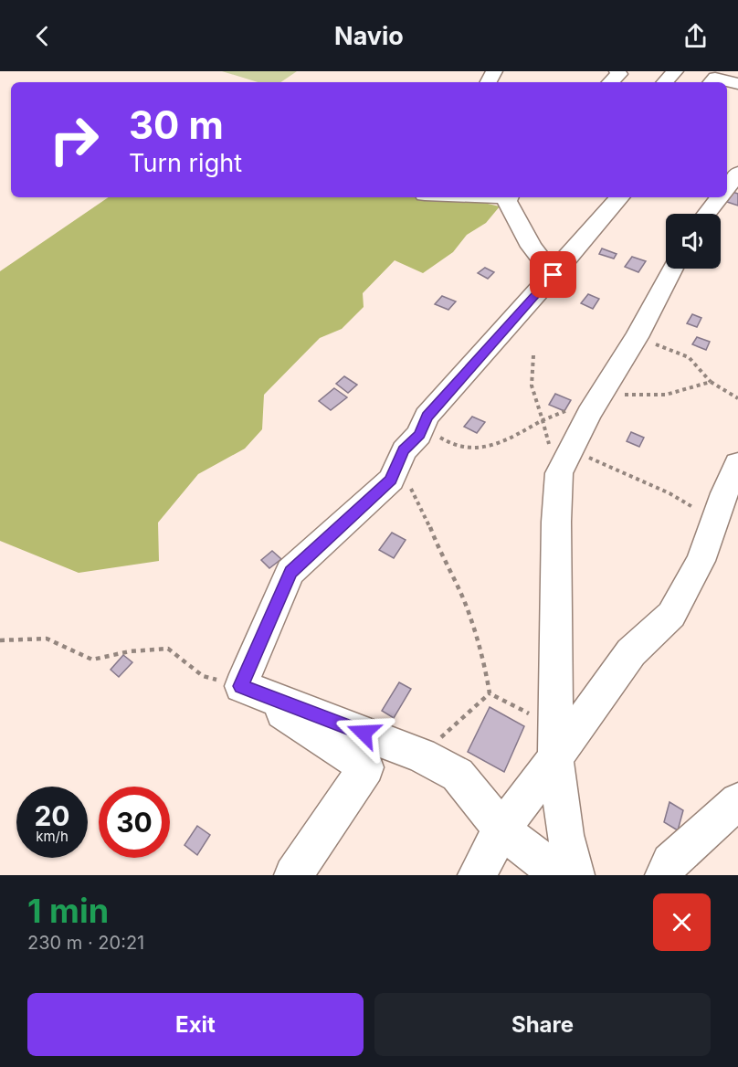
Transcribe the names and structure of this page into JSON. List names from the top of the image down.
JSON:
{
  "page": {
    "header": "Navio",
    "turn": ["30 m", "Turn right"],
    "speed": "20 km/h",
    "limit": "30",
    "heading": ["1 min", "230 m · 20:21"],
    "buttons": ["Exit", "Share"]
  }
}
